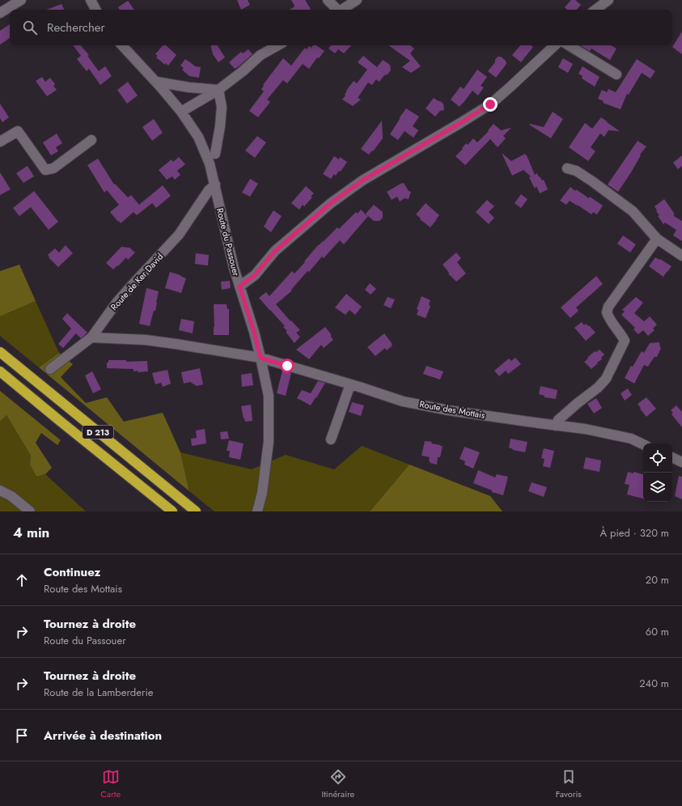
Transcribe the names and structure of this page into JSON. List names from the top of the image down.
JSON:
{
  "streets": {
    "highway": ["D 213"],
    "street": ["Route du Passouer", "Route de Ker David", "Route des Mottais"]
  },
  "crossings": [
    ["Route du Passouer", "Route de Ker David"],
    ["Route du Passouer", "Route des Mottais"],
    ["Route de Ker David", "Route des Mottais"]
  ],
  "page": {
    "search": "Rechercher",
    "heading": ["4 min", "À pied · 320 m"],
    "list": [
      ["Continuez", "Route des Mottais", "20 m"],
      ["Tournez à droite", "Route du Passouer", "60 m"],
      ["Tournez à droite", "Route de la Lamberderie", "240 m"],
      "Arrivée à destination"
    ],
    "nav": ["Carte", "Itinéraire", "Favoris"]
  }
}
